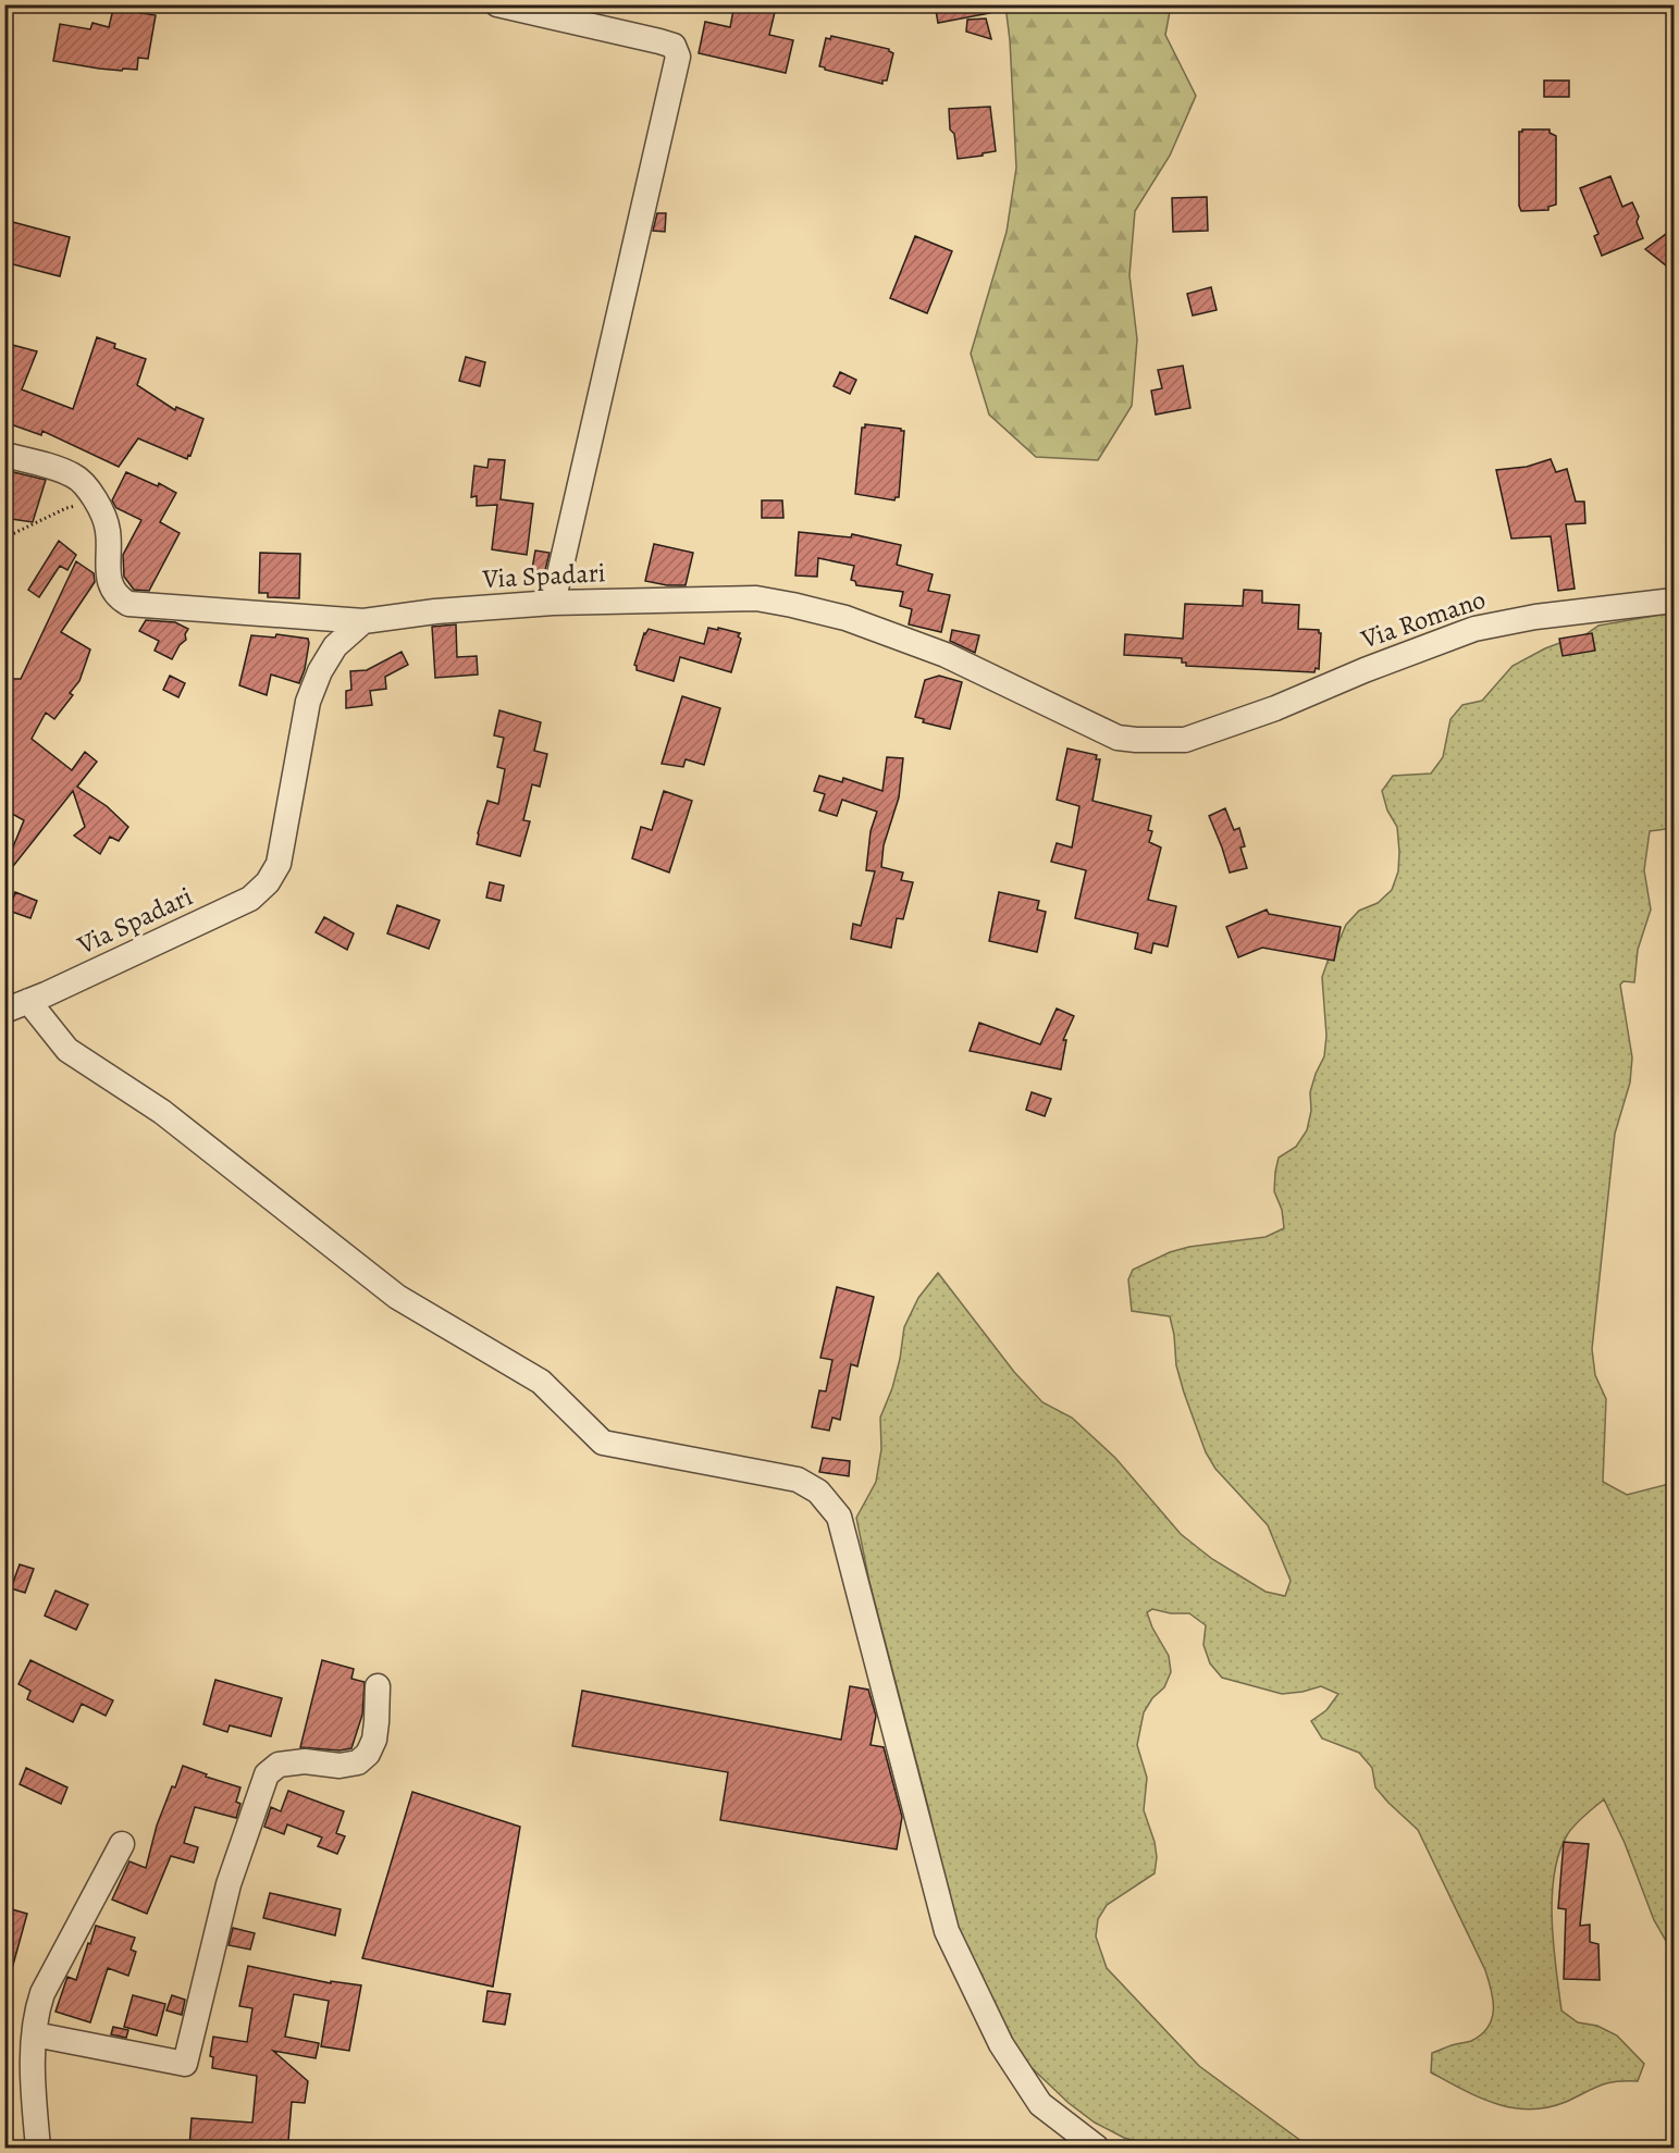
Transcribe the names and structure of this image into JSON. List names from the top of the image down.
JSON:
{
  "streets": {
    "street": ["Via Spadari", "Via Romano"]
  },
  "crossings": [
    ["Via Spadari", "Via Romano"]
  ]
}
